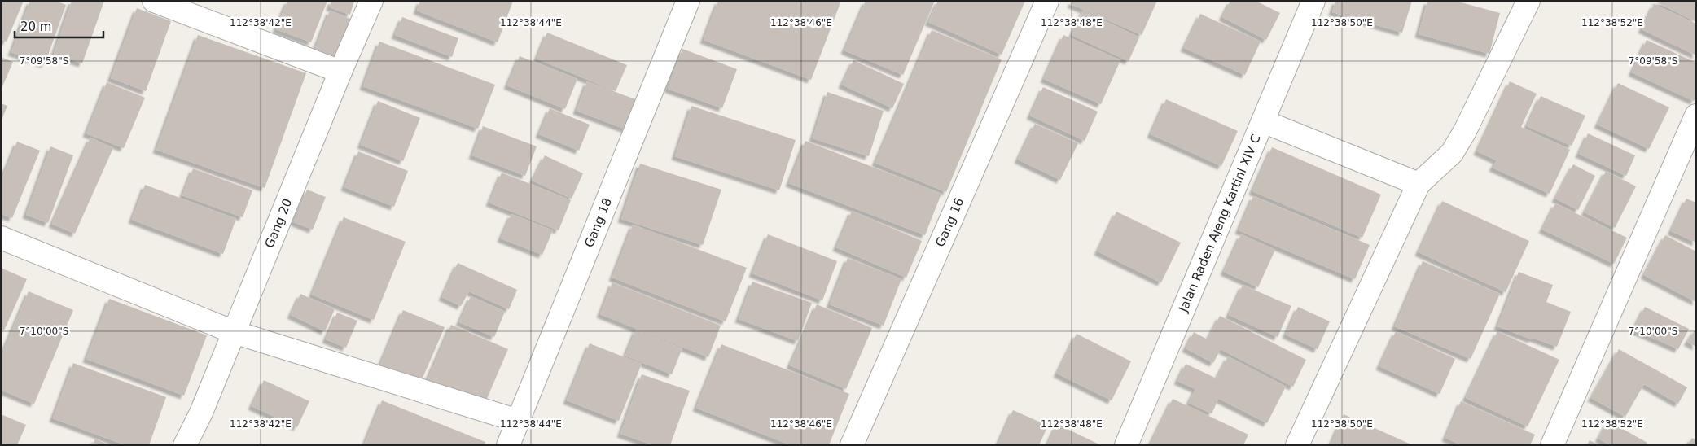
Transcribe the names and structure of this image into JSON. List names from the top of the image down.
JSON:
{
  "streets": {
    "street": [
      "Gang 20",
      "Gang 18",
      "Gang 16",
      "Jalan Raden Ajeng Kartini XIV C"
    ]
  },
  "scale_bar": "20 m",
  "coordinates": [
    "112°38'42\"E",
    "112°38'44\"E",
    "112°38'46\"E",
    "112°38'48\"E",
    "112°38'50\"E",
    "112°38'52\"E",
    "7°09'58\"S",
    "7°10'00\"S"
  ]
}
